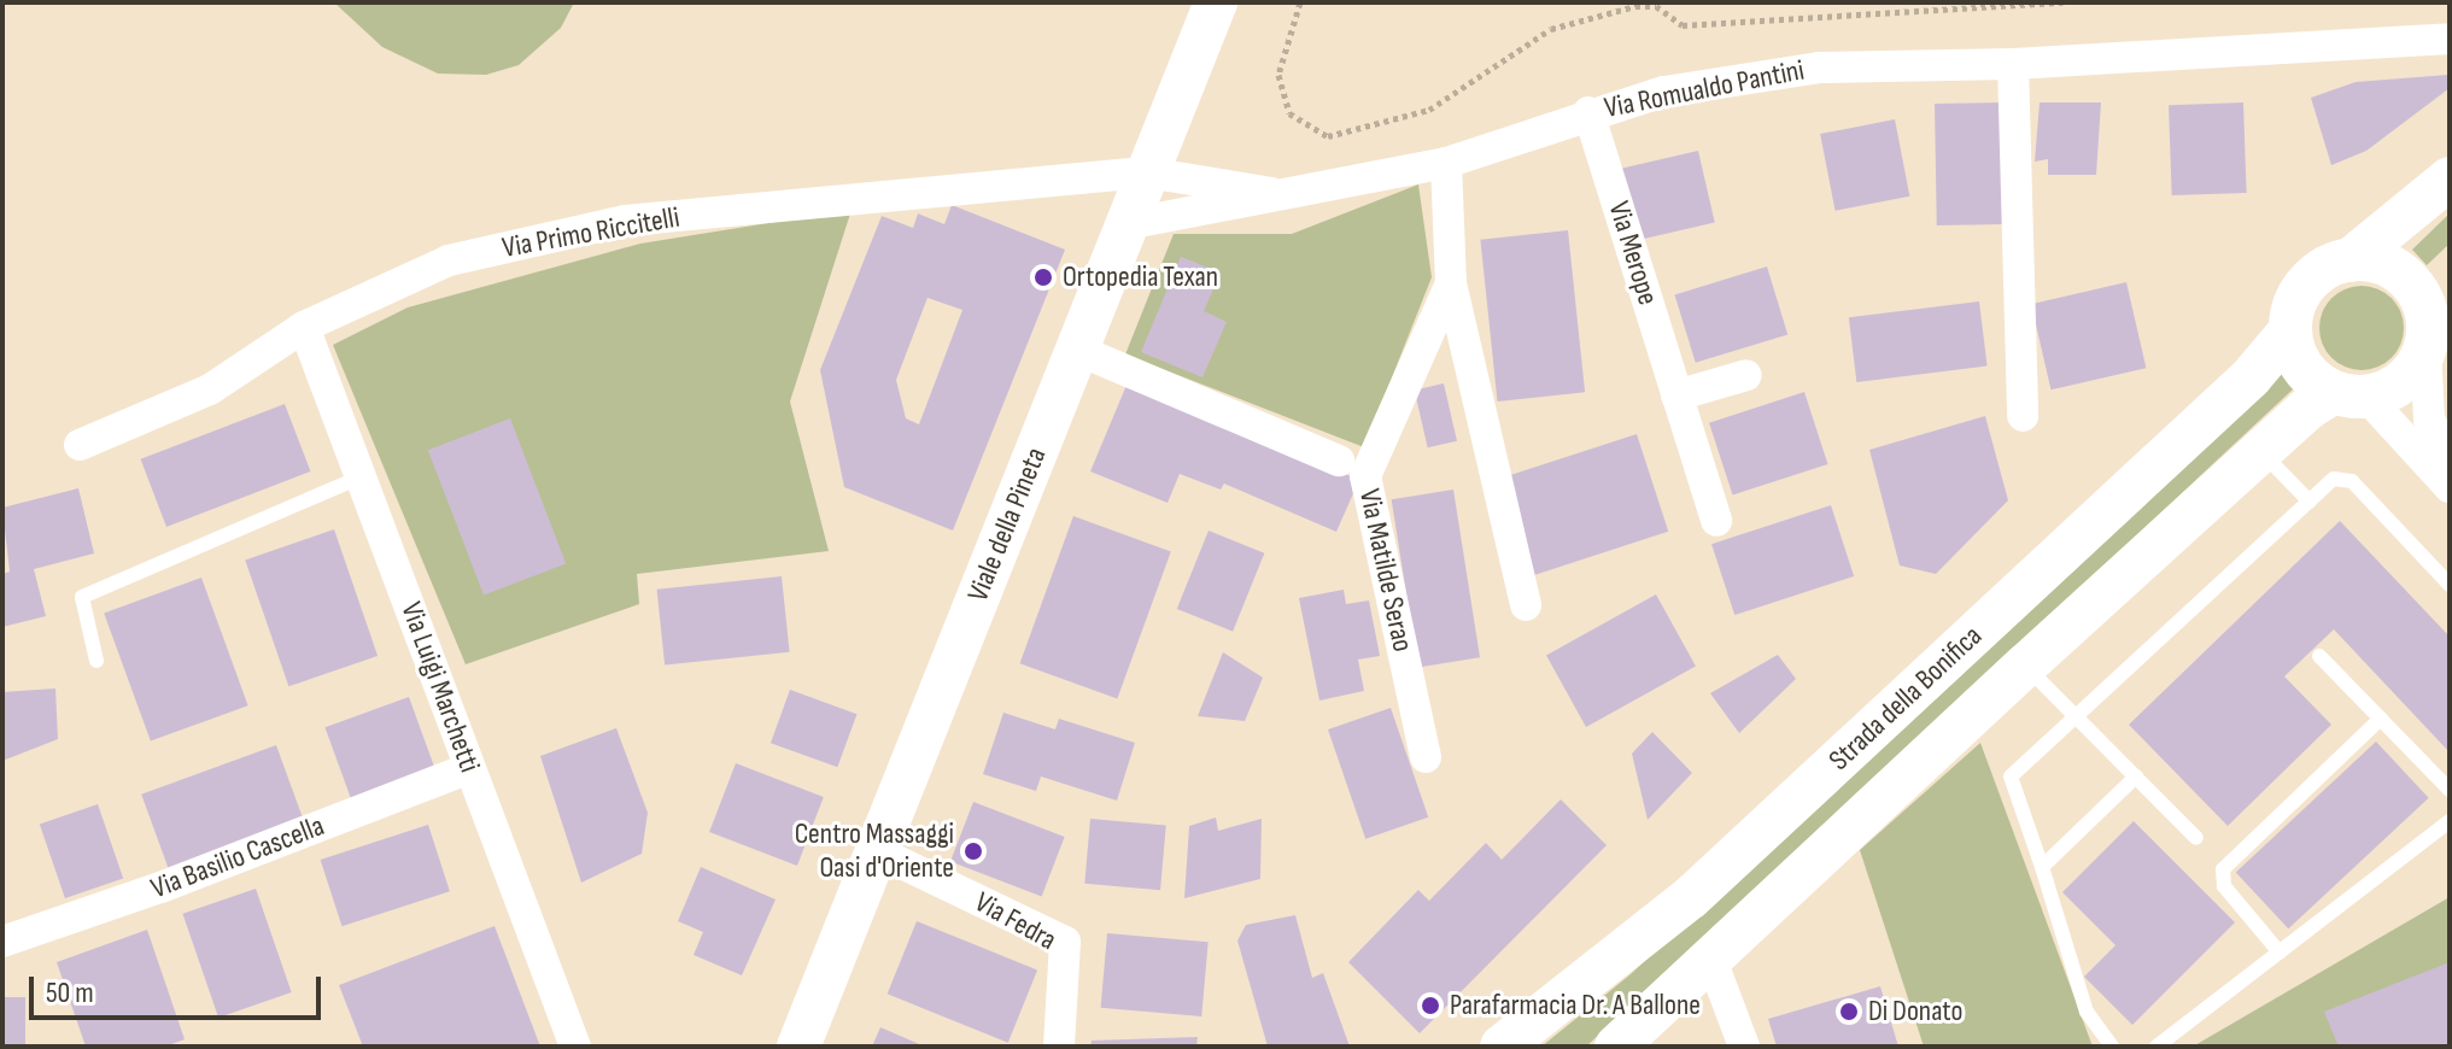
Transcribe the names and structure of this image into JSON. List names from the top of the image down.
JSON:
{
  "streets": {
    "main road": ["Viale della Pineta", "Strada della Bonifica"],
    "street": [
      "Via Romualdo Pantini",
      "Via Primo Riccitelli",
      "Via Merope",
      "Via Matilde Serao",
      "Via Luigi Marchetti",
      "Via Basilio Cascella",
      "Via Fedra"
    ]
  },
  "crossings": [
    ["Via Romualdo Pantini", "Via Primo Riccitelli"],
    ["Via Romualdo Pantini", "Via Merope"],
    ["Via Romualdo Pantini", "Viale della Pineta"],
    ["Via Romualdo Pantini", "Via Matilde Serao"],
    ["Via Primo Riccitelli", "Viale della Pineta"],
    ["Via Primo Riccitelli", "Via Luigi Marchetti"],
    ["Viale della Pineta", "Via Fedra"],
    ["Via Luigi Marchetti", "Via Basilio Cascella"]
  ],
  "places": [
    "Ortopedia Texan",
    "Centro Massaggi Oasi d'Oriente",
    "Parafarmacia Dr. A Ballone",
    "Di Donato"
  ],
  "scale_bar": "50 m"
}
